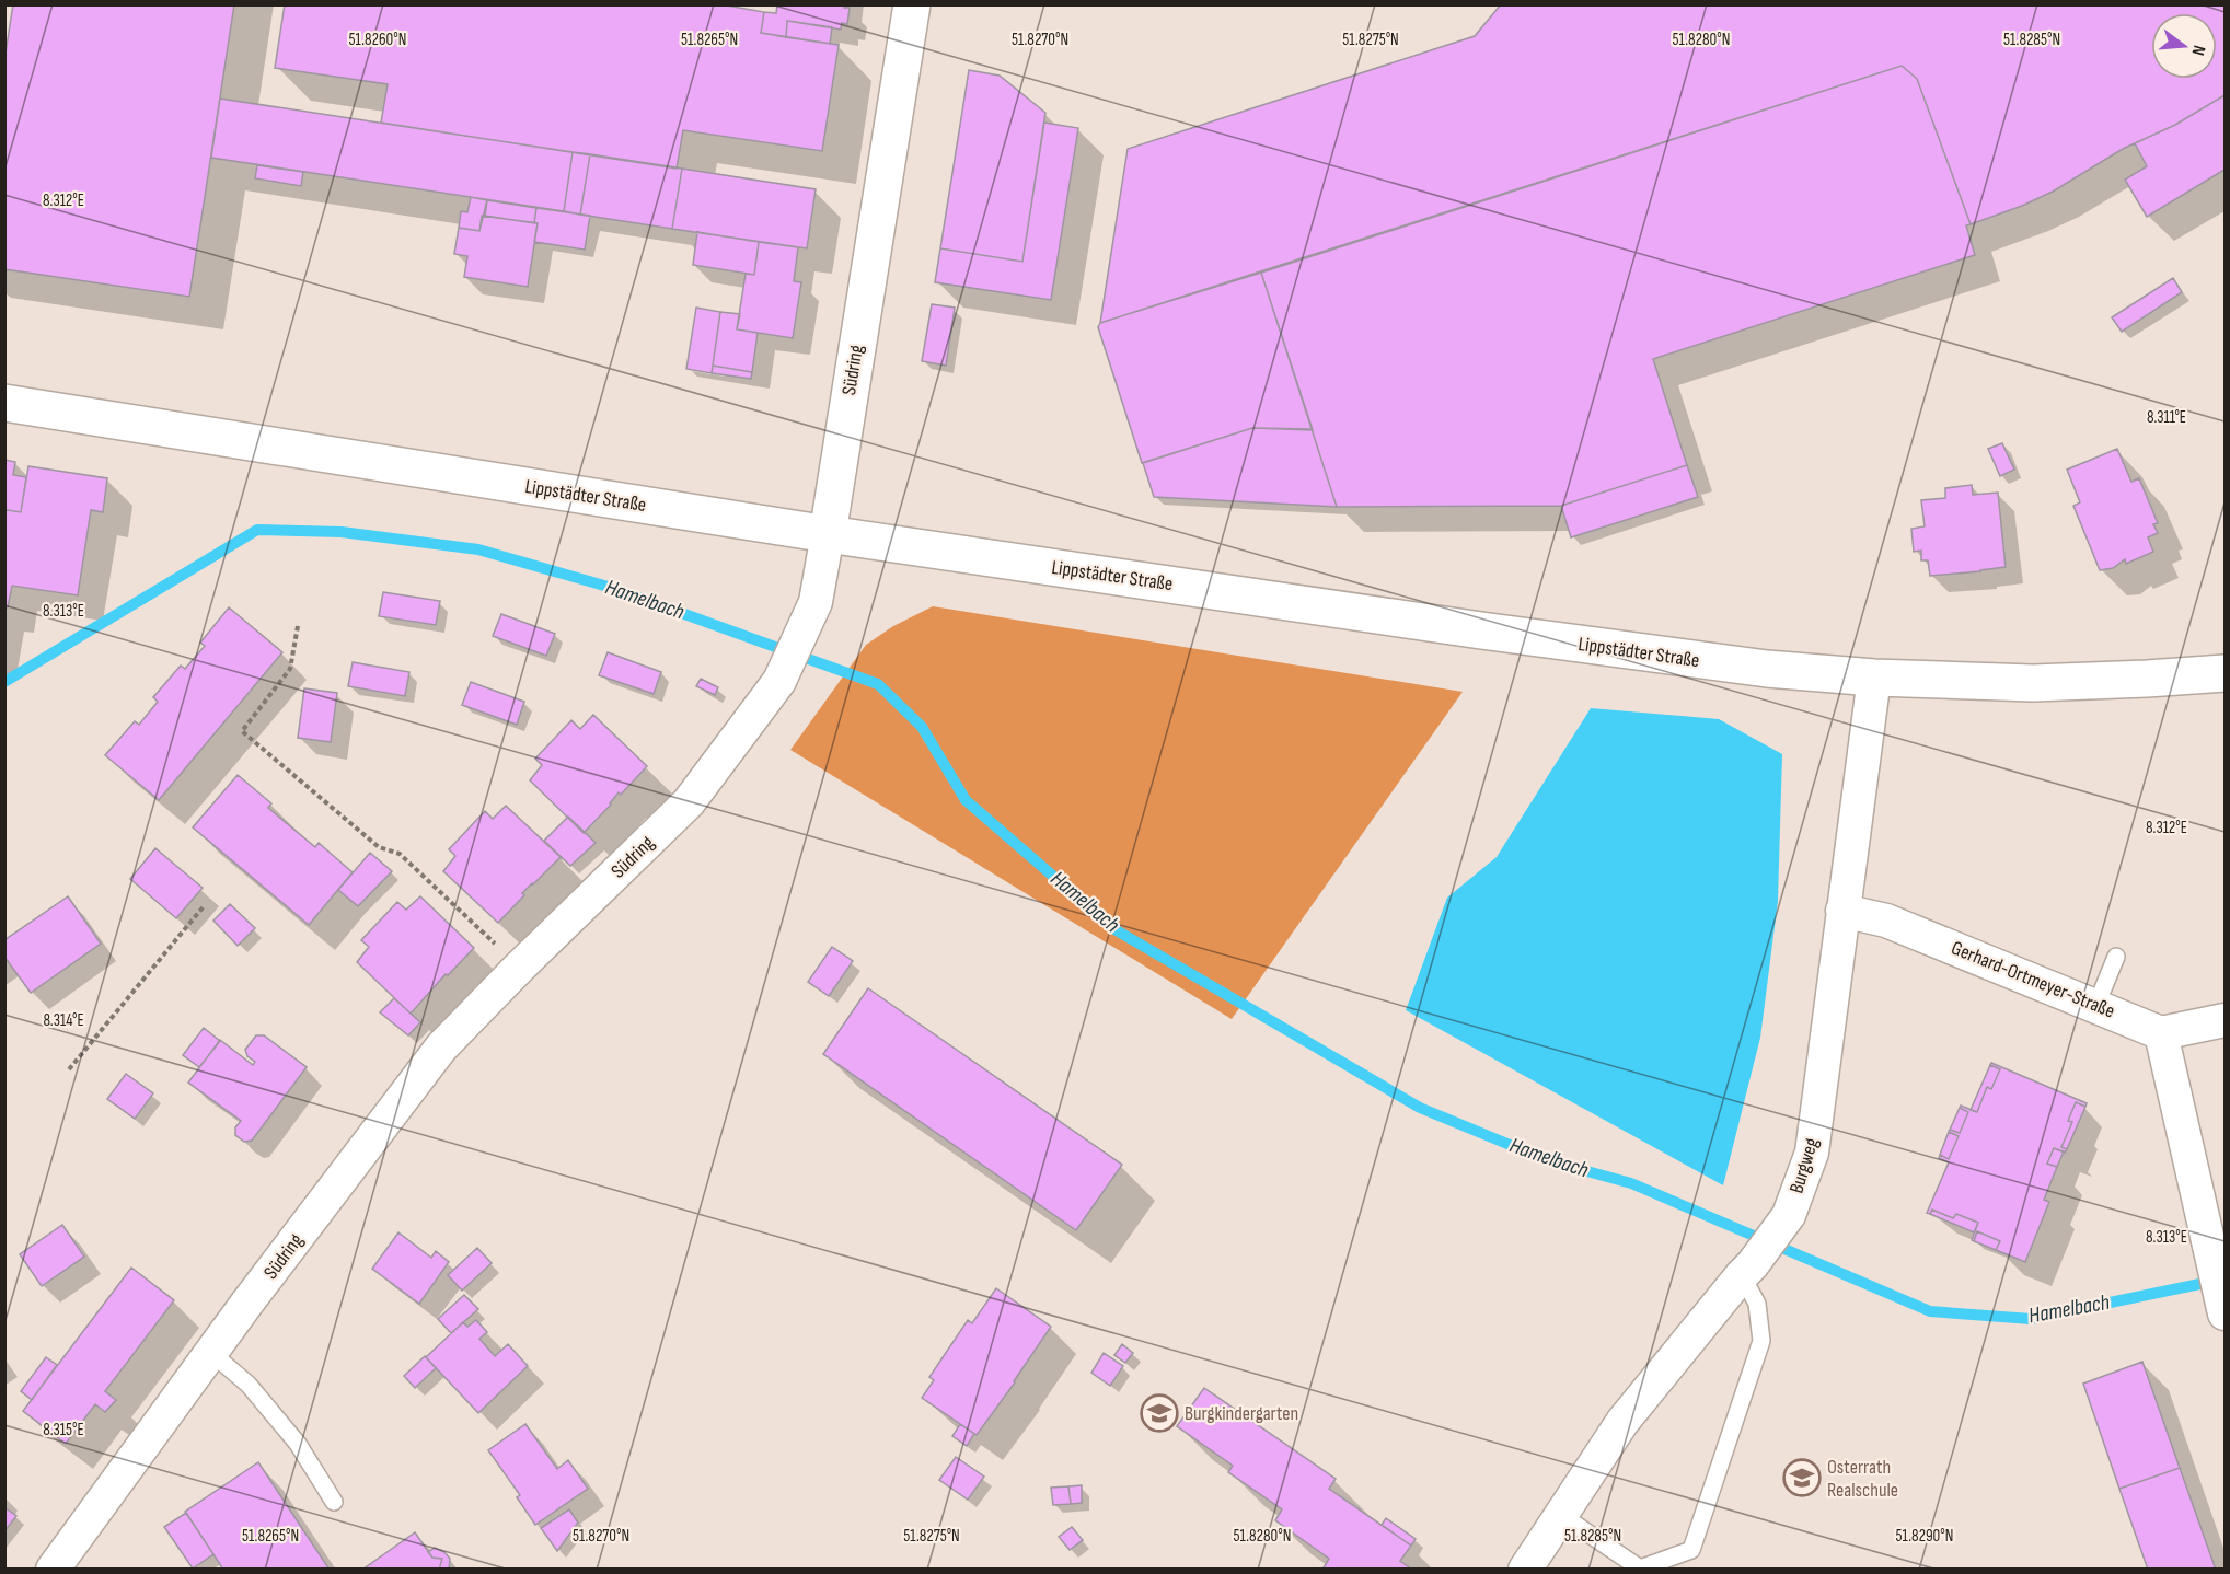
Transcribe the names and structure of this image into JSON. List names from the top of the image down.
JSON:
{
  "streets": {
    "street": [
      "Südring",
      "Lippstädter Straße",
      "Gerhard-Ortmeyer-Straße",
      "Burgweg"
    ]
  },
  "crossings": [
    ["Südring", "Lippstädter Straße"],
    ["Lippstädter Straße", "Burgweg"],
    ["Gerhard-Ortmeyer-Straße", "Burgweg"]
  ],
  "water": ["Hamelbach"],
  "places": {
    "school or university": ["Burgkindergarten", "Osterrath Realschule"]
  },
  "north": "right",
  "coordinates": [
    "51.8260°N",
    "51.8265°N",
    "51.8270°N",
    "51.8275°N",
    "51.8280°N",
    "51.8285°N",
    "8.312°E",
    "8.311°E",
    "8.313°E",
    "8.314°E",
    "8.315°E",
    "51.8290°N"
  ]
}
